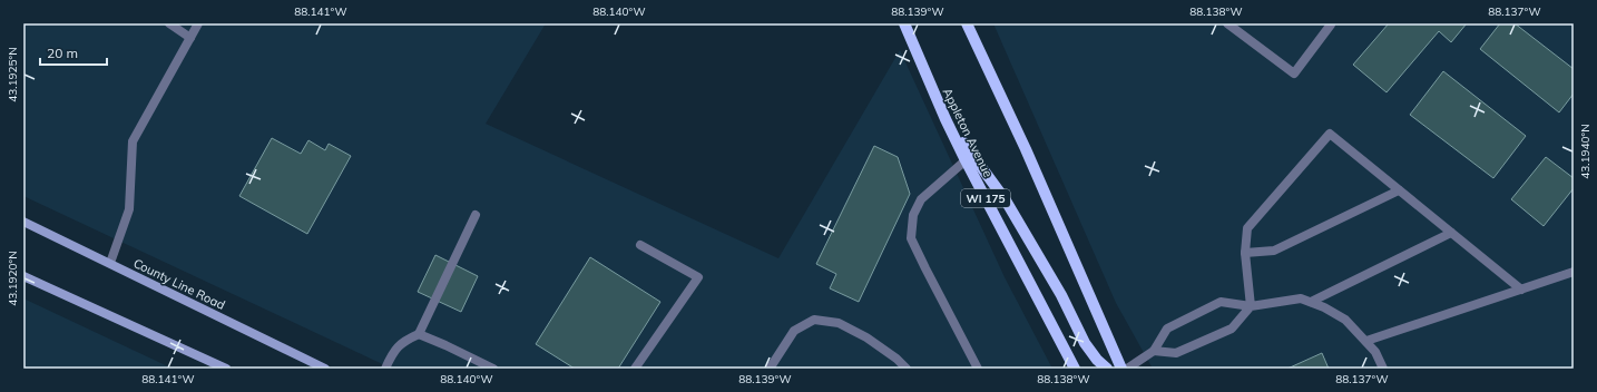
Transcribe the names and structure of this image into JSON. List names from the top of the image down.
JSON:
{
  "streets": {
    "main road": ["Appleton Avenue", "WI 175", "County Line Road"]
  },
  "scale_bar": "20 m",
  "coordinates": [
    "88.141°W",
    "88.140°W",
    "88.139°W",
    "88.138°W",
    "88.137°W",
    "43.1925°N",
    "43.1940°N",
    "43.1920°N"
  ]
}
